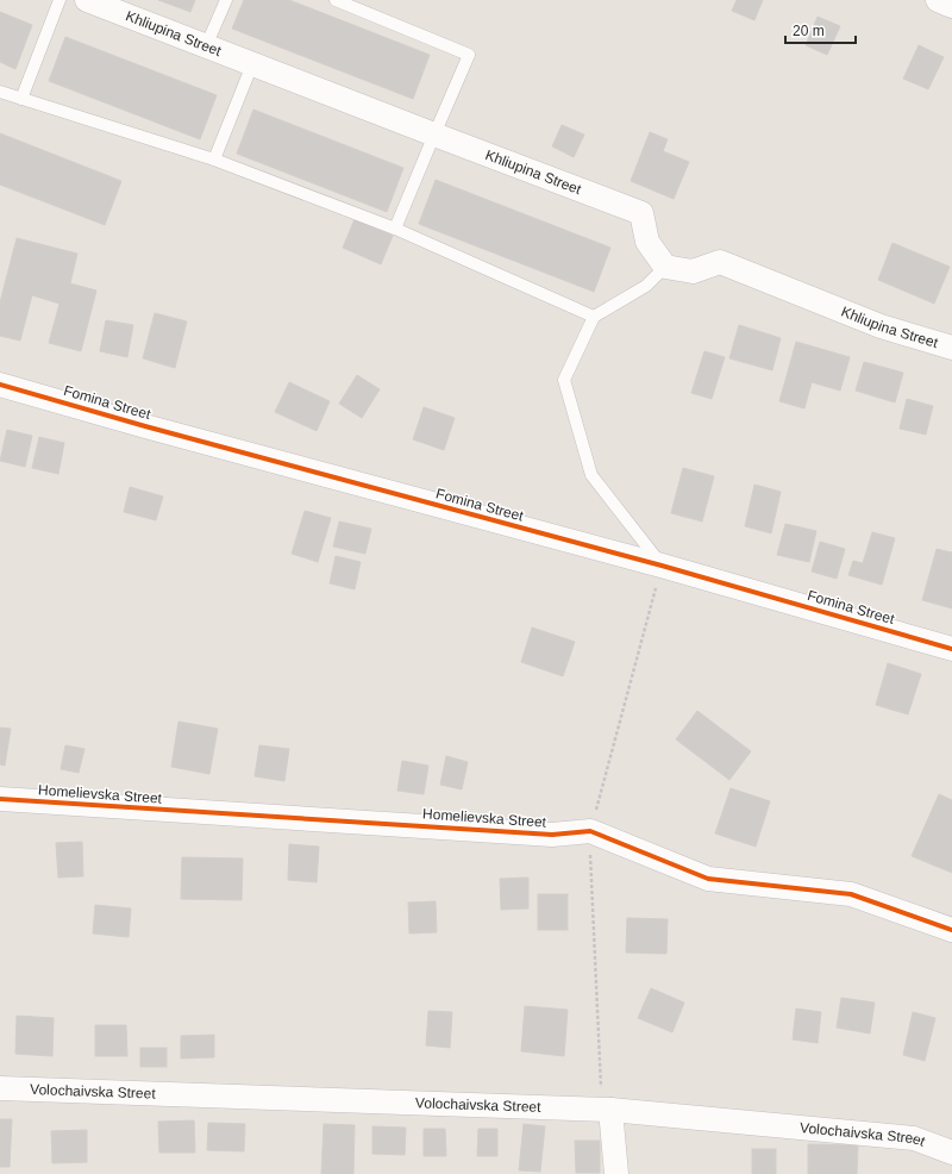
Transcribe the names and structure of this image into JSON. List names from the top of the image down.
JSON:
{
  "streets": {
    "street": [
      "Khliupina Street",
      "Fomina Street",
      "Homelievska Street",
      "Volochaivska Street"
    ]
  },
  "scale_bar": "20 m"
}
